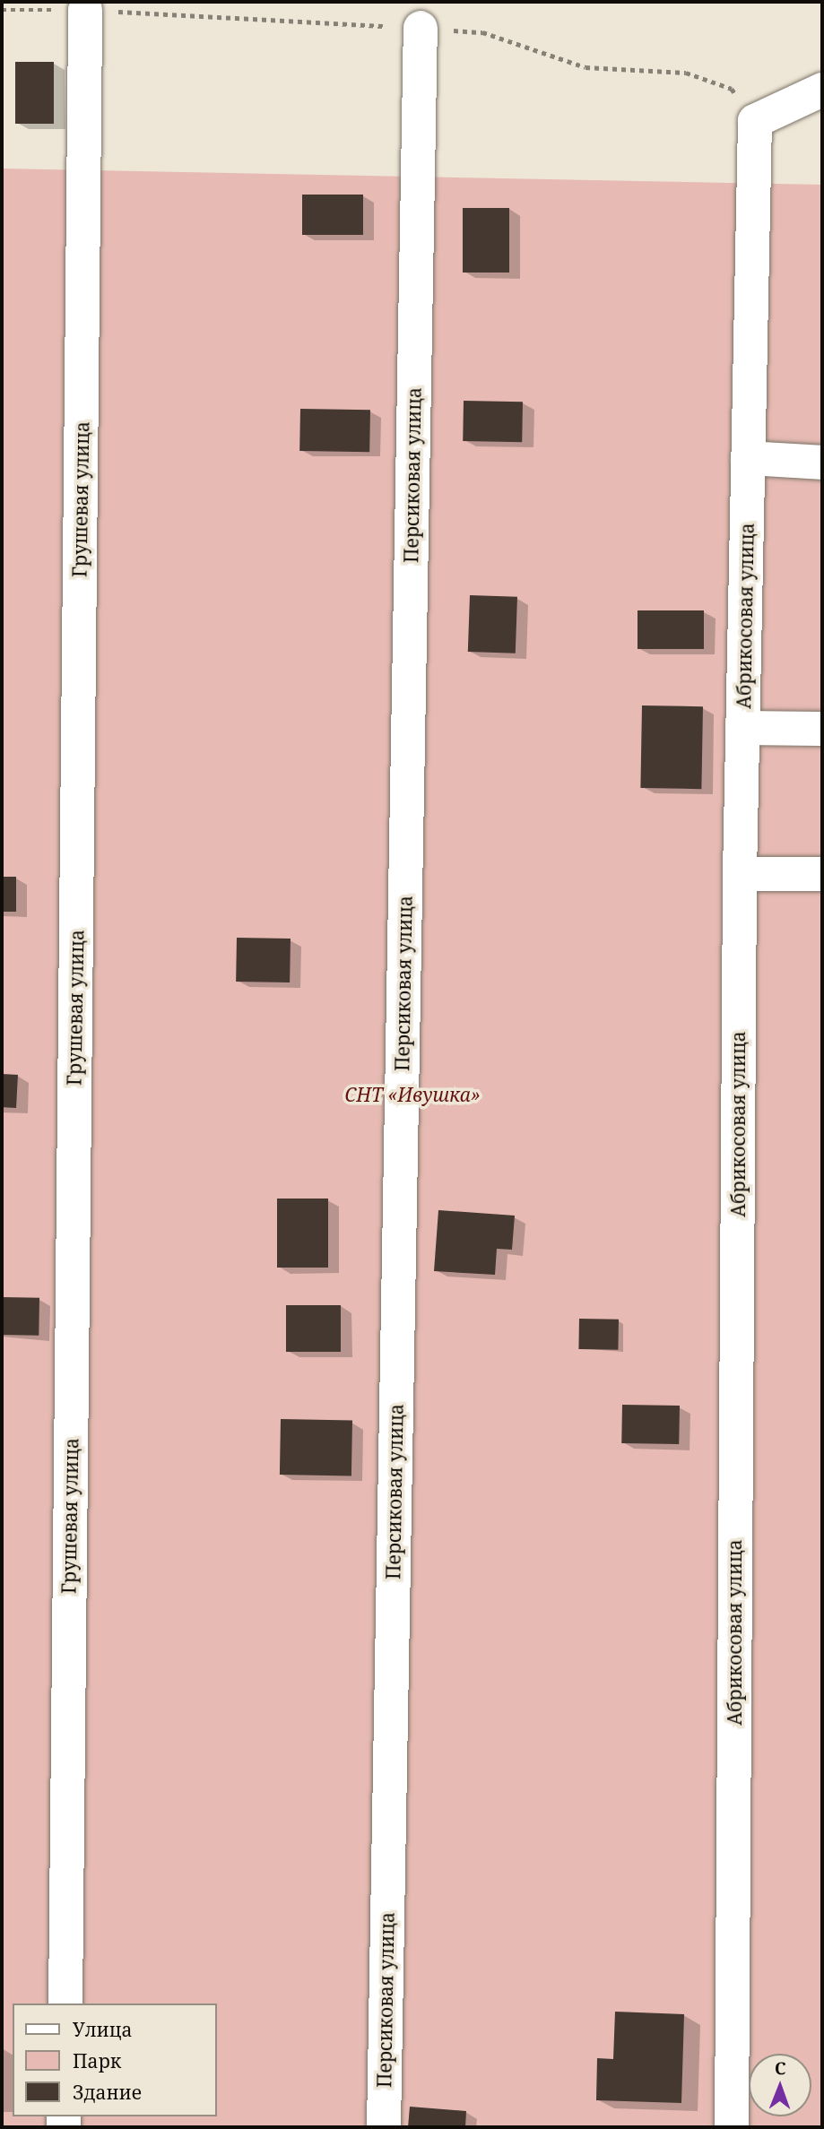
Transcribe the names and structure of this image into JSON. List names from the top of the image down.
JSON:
{
  "streets": {
    "street": ["Персиковая улица", "Грушевая улица", "Абрикосовая улица"]
  },
  "parks": ["СНТ «Ивушка»"],
  "legend": ["Улица", "Парк", "Здание"],
  "north": "top"
}
